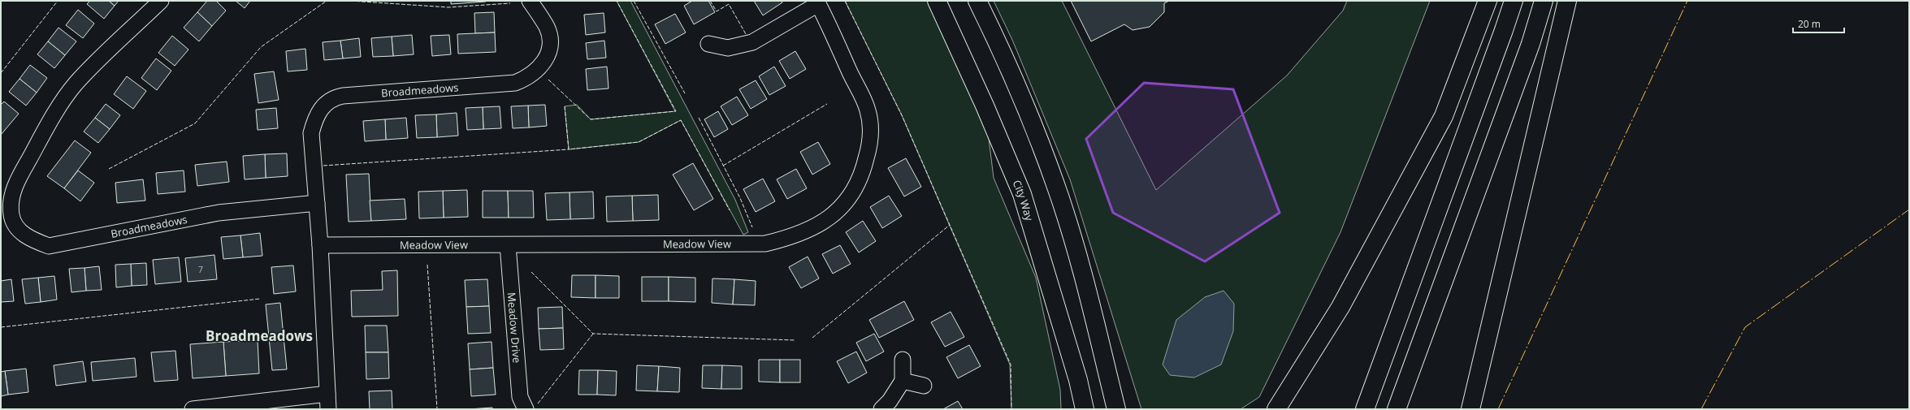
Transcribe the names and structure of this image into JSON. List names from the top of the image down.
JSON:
{
  "streets": {
    "main road": ["City Way"],
    "street": ["Broadmeadows", "Meadow View", "Meadow Drive"]
  },
  "crossings": [
    ["Broadmeadows", "Meadow View"],
    ["Meadow View", "Meadow Drive"]
  ],
  "districts": ["Broadmeadows"],
  "house_numbers": ["7"],
  "scale_bar": "20 m"
}
